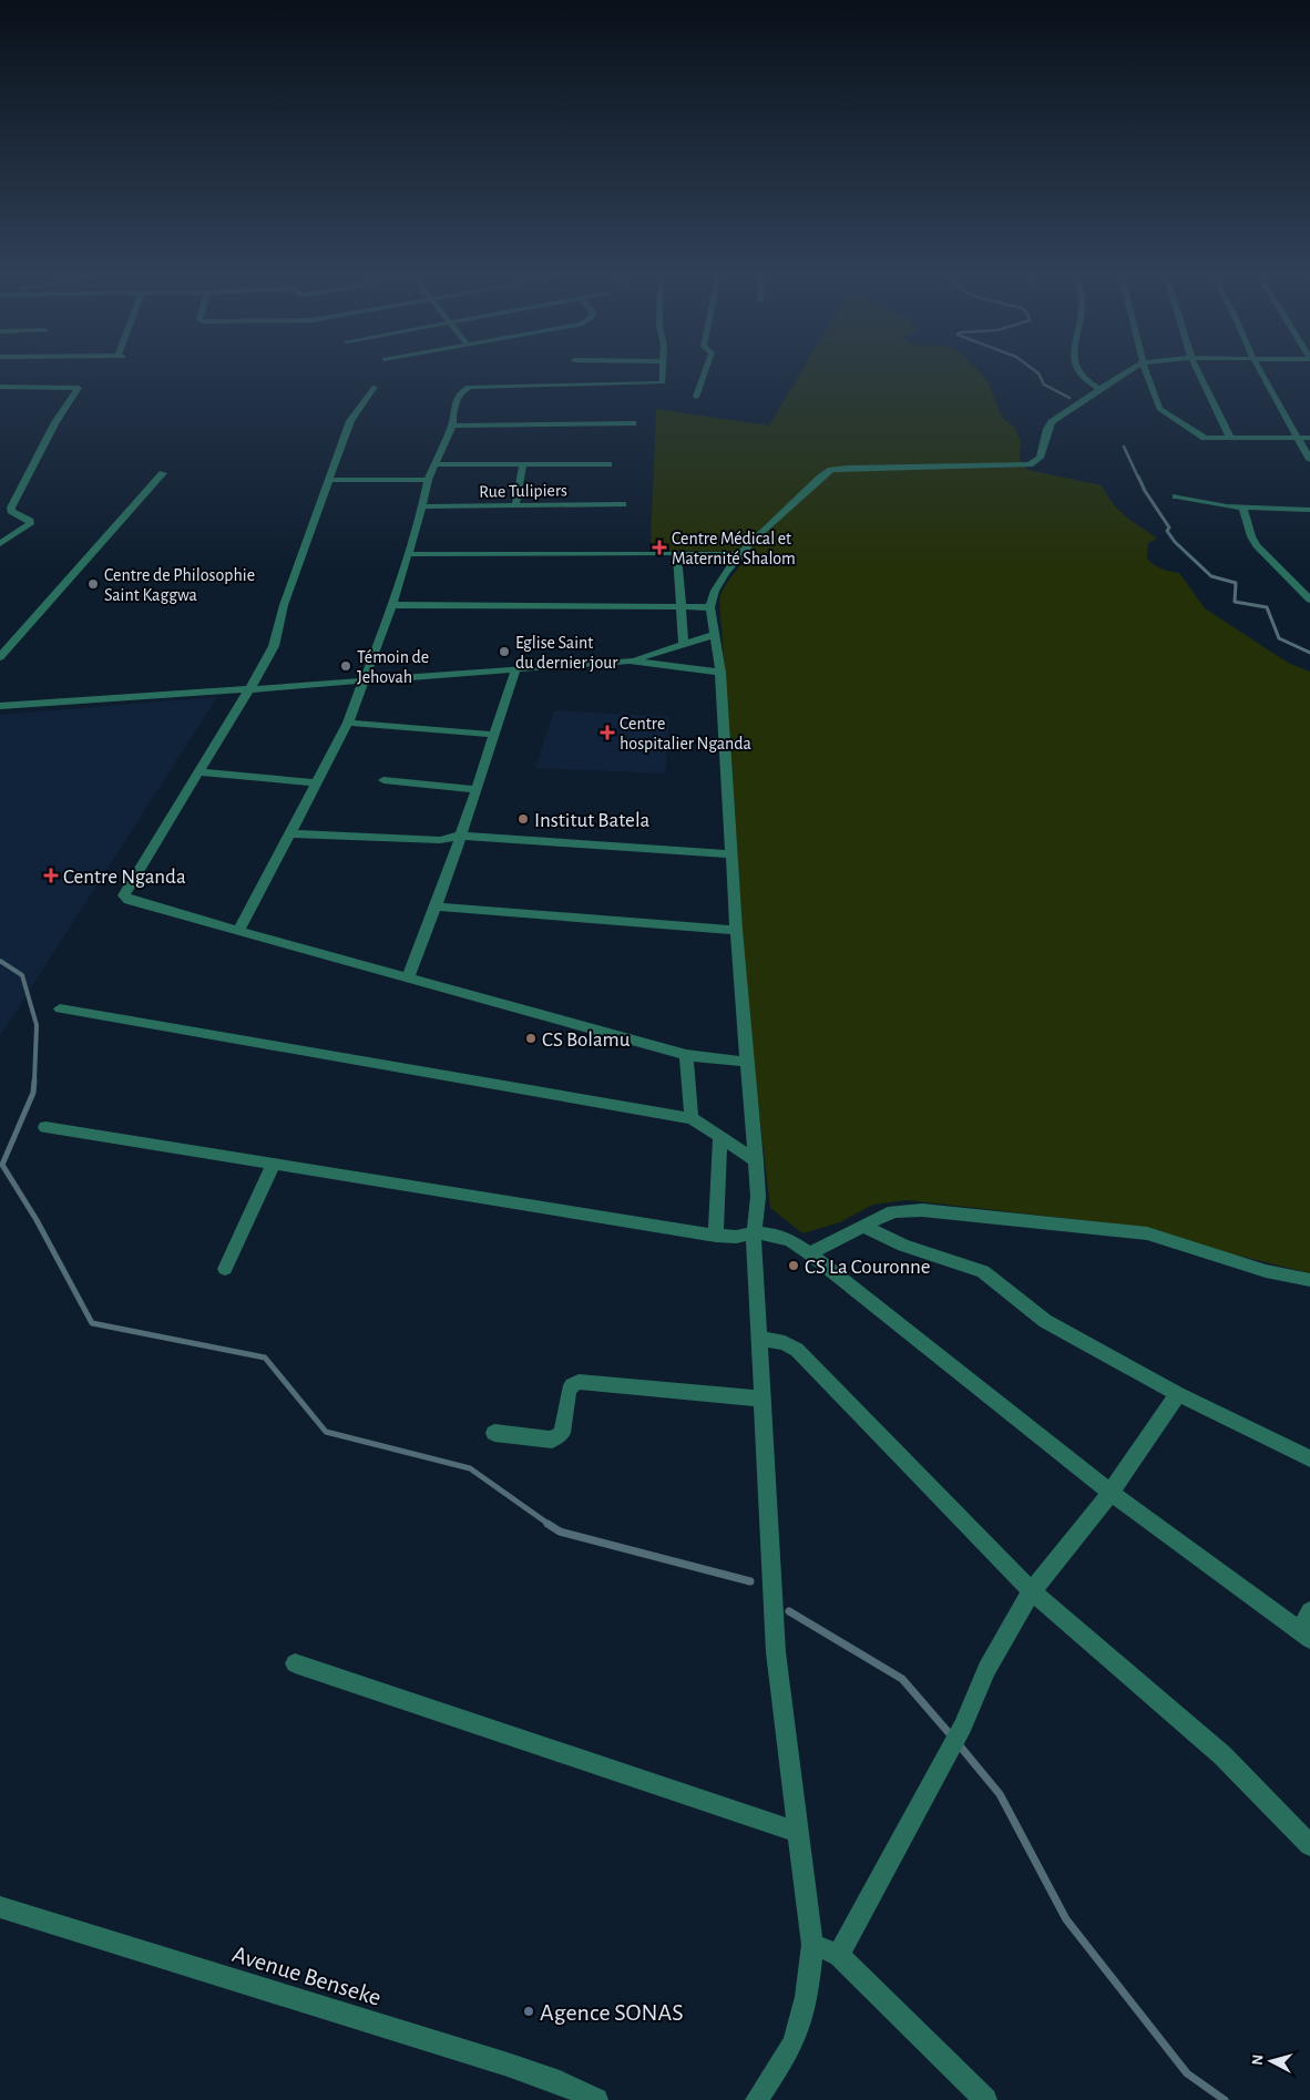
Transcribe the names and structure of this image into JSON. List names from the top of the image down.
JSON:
{
  "streets": {
    "street": ["Rue Tulipiers", "Avenue Benseke"]
  },
  "places": {
    "health": ["Centre Médical et Maternité Shalom", "Centre hospitalier Nganda", "Centre Nganda"],
    "other": [
      "Centre de Philosophie Saint Kaggwa",
      "Eglise Saint du dernier jour",
      "Témoin de Jehovah",
      "Institut Batela",
      "CS Bolamu",
      "CS La Couronne",
      "Agence SONAS"
    ]
  },
  "north": "left"
}
